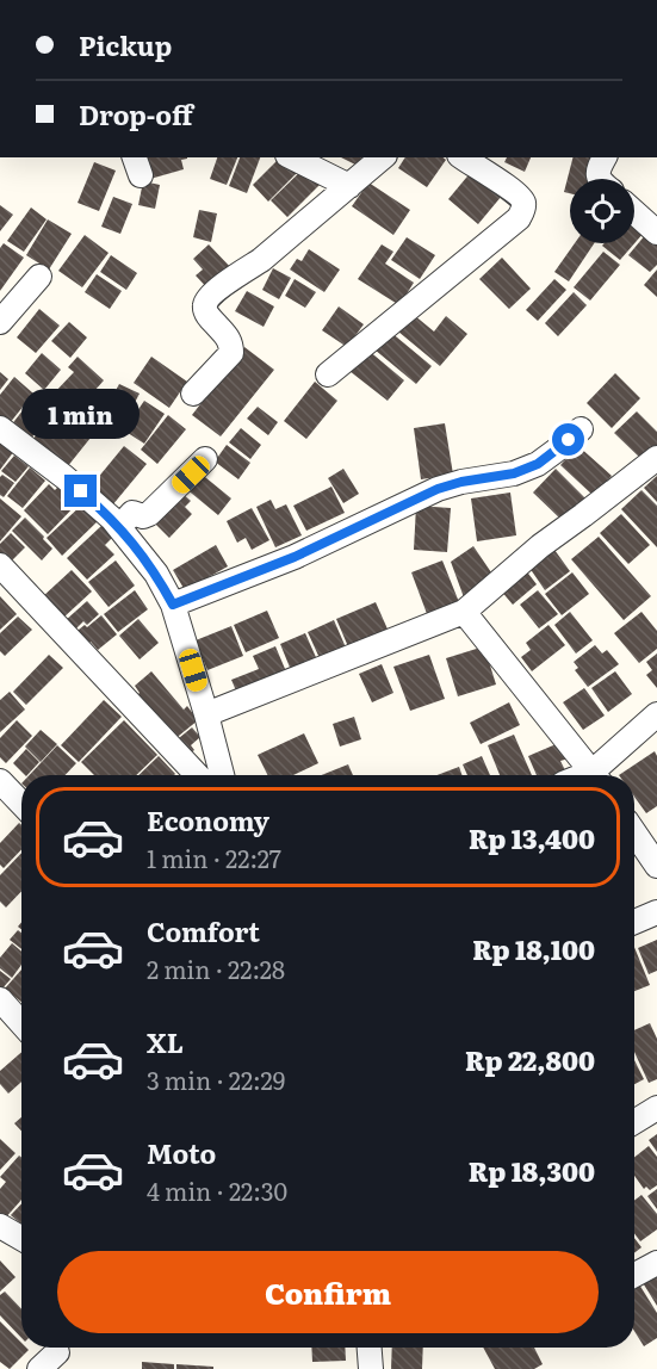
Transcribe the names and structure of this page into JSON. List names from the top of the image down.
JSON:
{
  "page": {
    "banner": ["Pickup", "Drop-off"],
    "bubble": "1 min",
    "list": [
      {
        "name": "Economy",
        "note": "1 min · 22:27",
        "value": "Rp 13,400"
      },
      {
        "name": "Comfort",
        "note": "2 min · 22:28",
        "value": "Rp 18,100"
      },
      {
        "name": "XL",
        "note": "3 min · 22:29",
        "value": "Rp 22,800"
      },
      {
        "name": "Moto",
        "note": "4 min · 22:30",
        "value": "Rp 18,300"
      }
    ],
    "buttons": "Confirm"
  }
}
